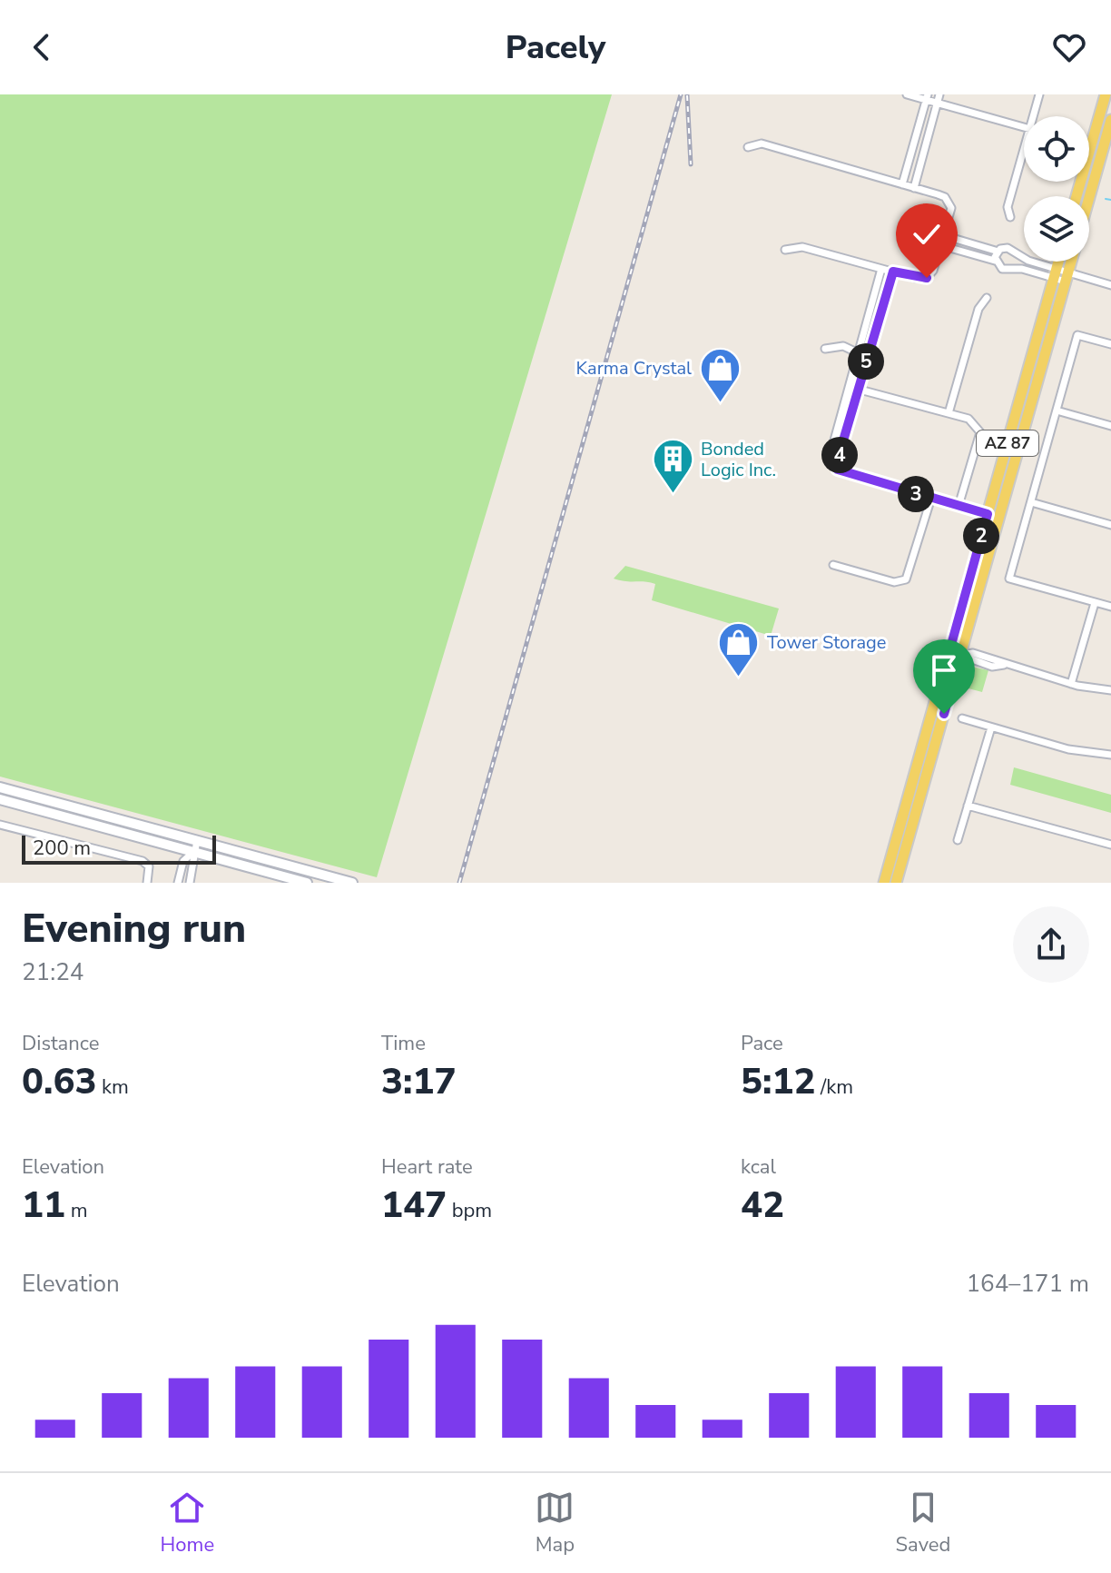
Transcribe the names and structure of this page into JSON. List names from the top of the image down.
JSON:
{
  "streets": {
    "main road": ["AZ 87"]
  },
  "places": {
    "shop": ["Karma Crystal", "Tower Storage"],
    "building": ["Bonded Logic Inc."]
  },
  "scale_bar": "200 m",
  "page": {
    "header": "Pacely",
    "pins": [
      "5",
      "4",
      "3",
      "2"
    ],
    "scale": "200 m",
    "heading": ["Evening run", "21:24"],
    "stats": [
      ["Distance", "0.63 km"],
      ["Time", "3:17"],
      ["Pace", "5:12 /km"],
      ["Elevation", "11 m"],
      ["Heart rate", "147 bpm"],
      ["kcal", "42"]
    ],
    "chart": ["Elevation", "164–171 m"],
    "tabs": ["Home", "Map", "Saved"]
  }
}
